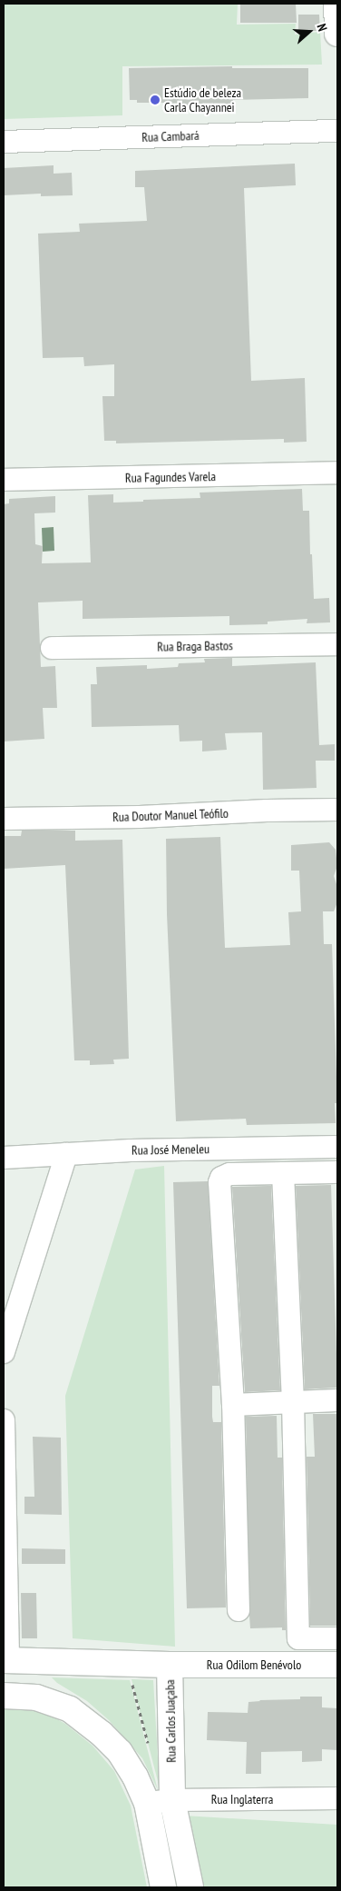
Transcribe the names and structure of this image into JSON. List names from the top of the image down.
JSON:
{
  "streets": {
    "street": [
      "Rua Cambará",
      "Rua Fagundes Varela",
      "Rua Braga Bastos",
      "Rua Doutor Manuel Teófilo",
      "Rua José Meneleu",
      "Rua Odilom Benévolo",
      "Rua Carlos Juaçaba",
      "Rua Inglaterra"
    ]
  },
  "crossings": [
    ["Rua Odilom Benévolo", "Rua Carlos Juaçaba"],
    ["Rua Carlos Juaçaba", "Rua Inglaterra"]
  ],
  "places": ["Estúdio de beleza Carla Chayannei"],
  "north": "right"
}
